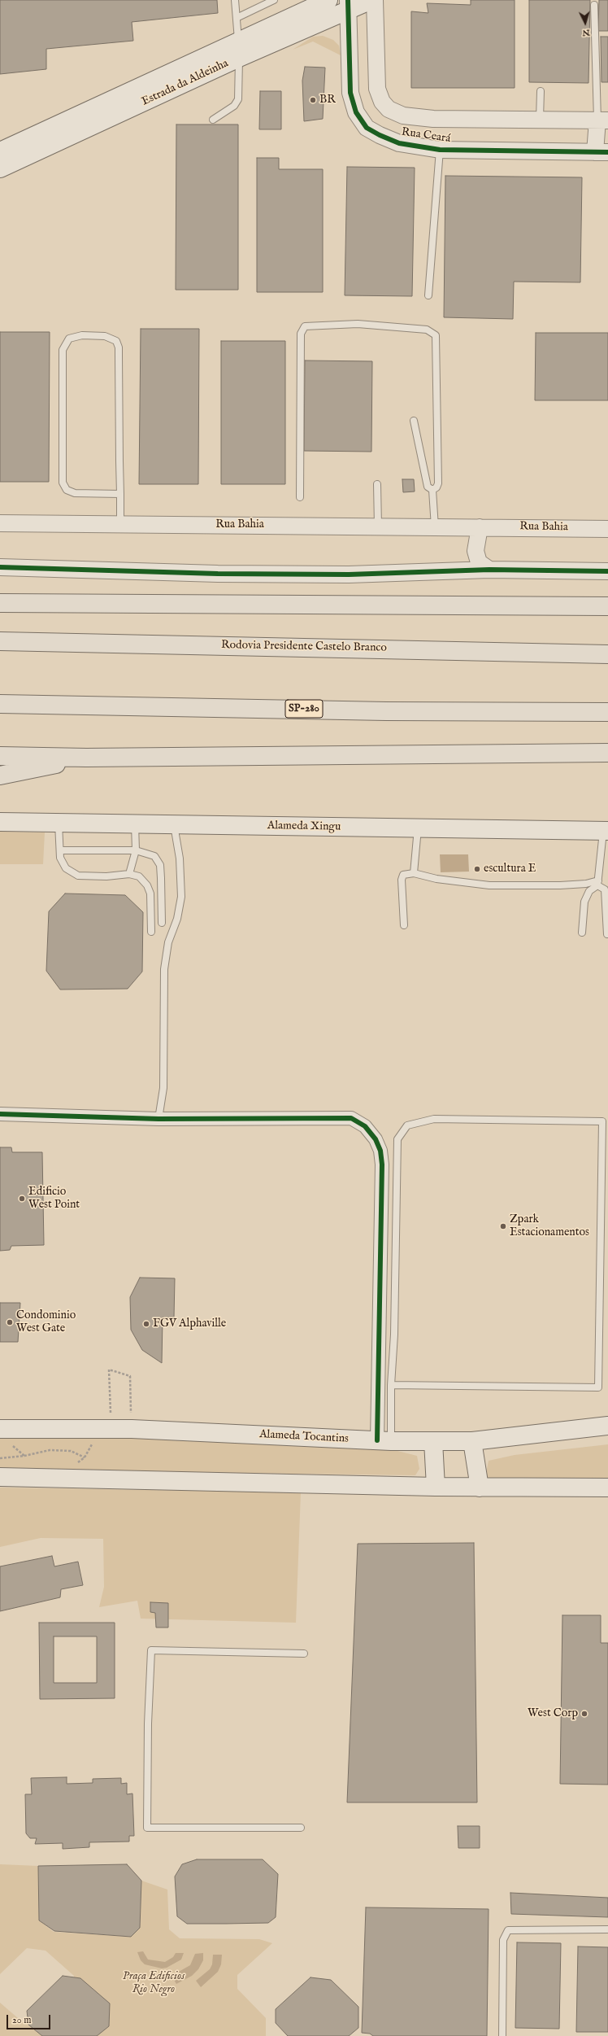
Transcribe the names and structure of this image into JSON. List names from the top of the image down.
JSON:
{
  "streets": {
    "highway": ["Rodovia Presidente Castelo Branco", "SP-280"],
    "main road": ["Estrada da Aldeinha", "Alameda Xingu", "Alameda Tocantins"],
    "street": ["Rua Ceará", "Rua Bahia"]
  },
  "crossings": [
    ["Estrada da Aldeinha", "Rua Ceará"]
  ],
  "parks": ["Praça Edificios Rio Negro"],
  "places": [
    "BR",
    "escultura E",
    "Edificio West Point",
    "Zpark Estacionamentos",
    "Condominio West Gate",
    "FGV Alphaville",
    "West Corp"
  ],
  "scale_bar": "20 m",
  "north": "bottom"
}
